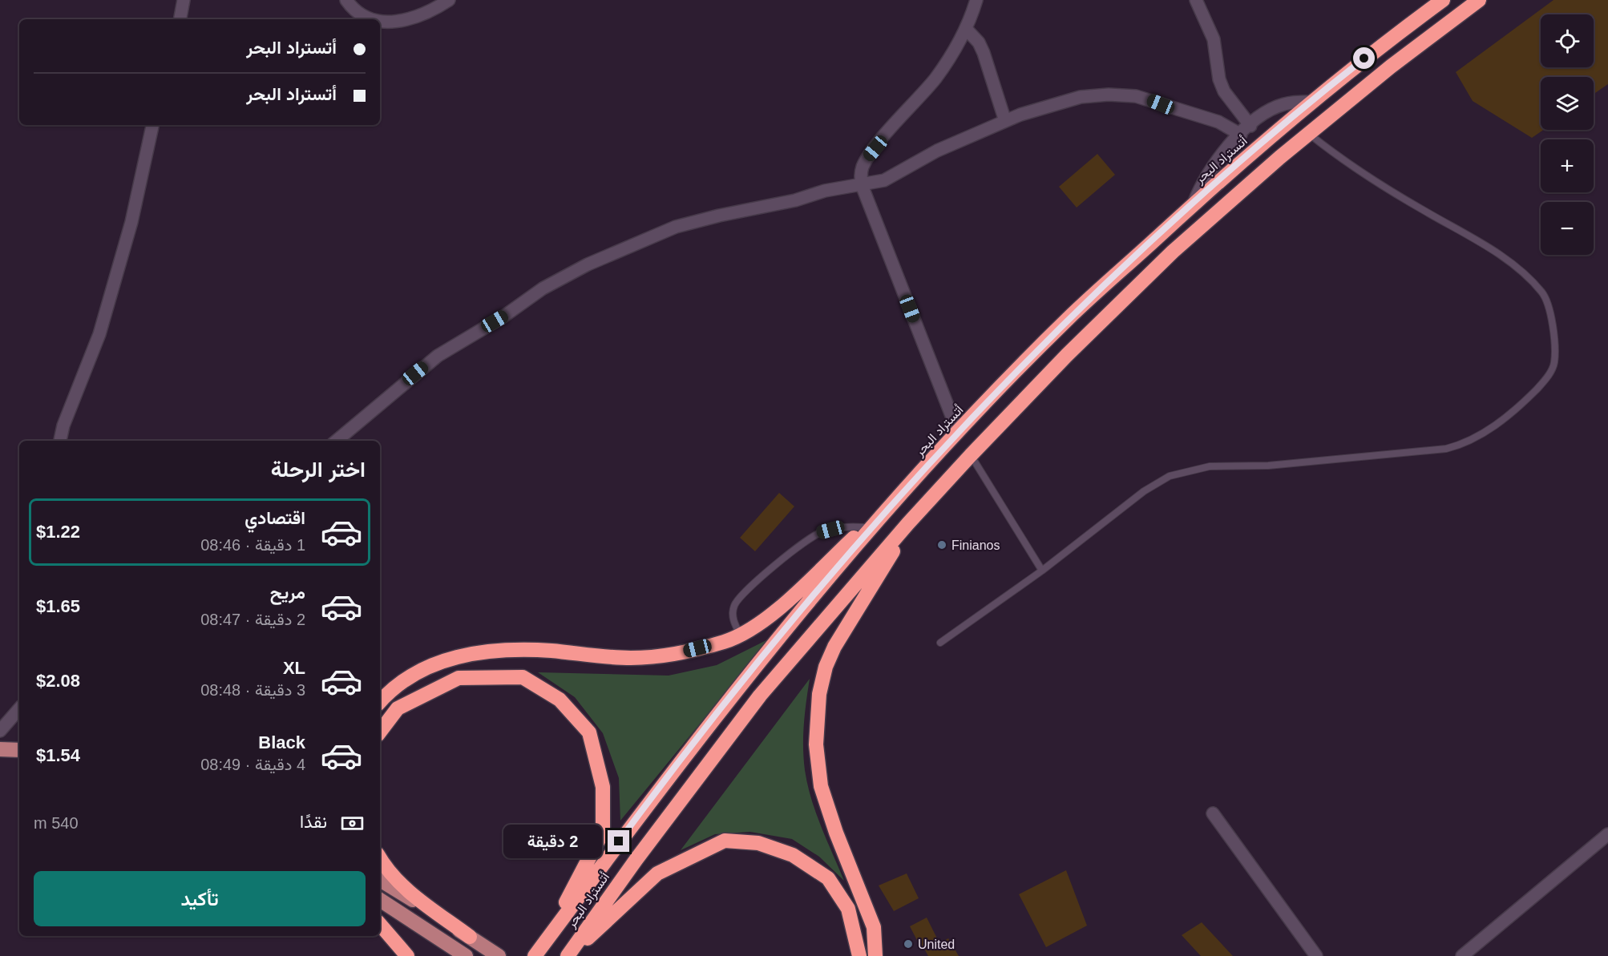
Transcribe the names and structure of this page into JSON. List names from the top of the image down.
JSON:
{
  "streets": {
    "highway": ["أتستراد البحر"]
  },
  "places": ["Finianos", "United"],
  "page": {
    "map_buttons": ["+", "−"],
    "banner": ["أتستراد البحر", "أتستراد البحر"],
    "heading": "اختر الرحلة",
    "list": [
      {
        "name": "اقتصادي",
        "note": "1 دقيقة · 08:46",
        "value": "$1.22"
      },
      {
        "name": "مريح",
        "note": "2 دقيقة · 08:47",
        "value": "$1.65"
      },
      {
        "name": "XL",
        "note": "3 دقيقة · 08:48",
        "value": "$2.08"
      },
      {
        "name": "Black",
        "note": "4 دقيقة · 08:49",
        "value": "$1.54"
      }
    ],
    "pay": ["نقدًا", "540 m"],
    "bubble": "2 دقيقة",
    "buttons": "تأكيد"
  }
}
